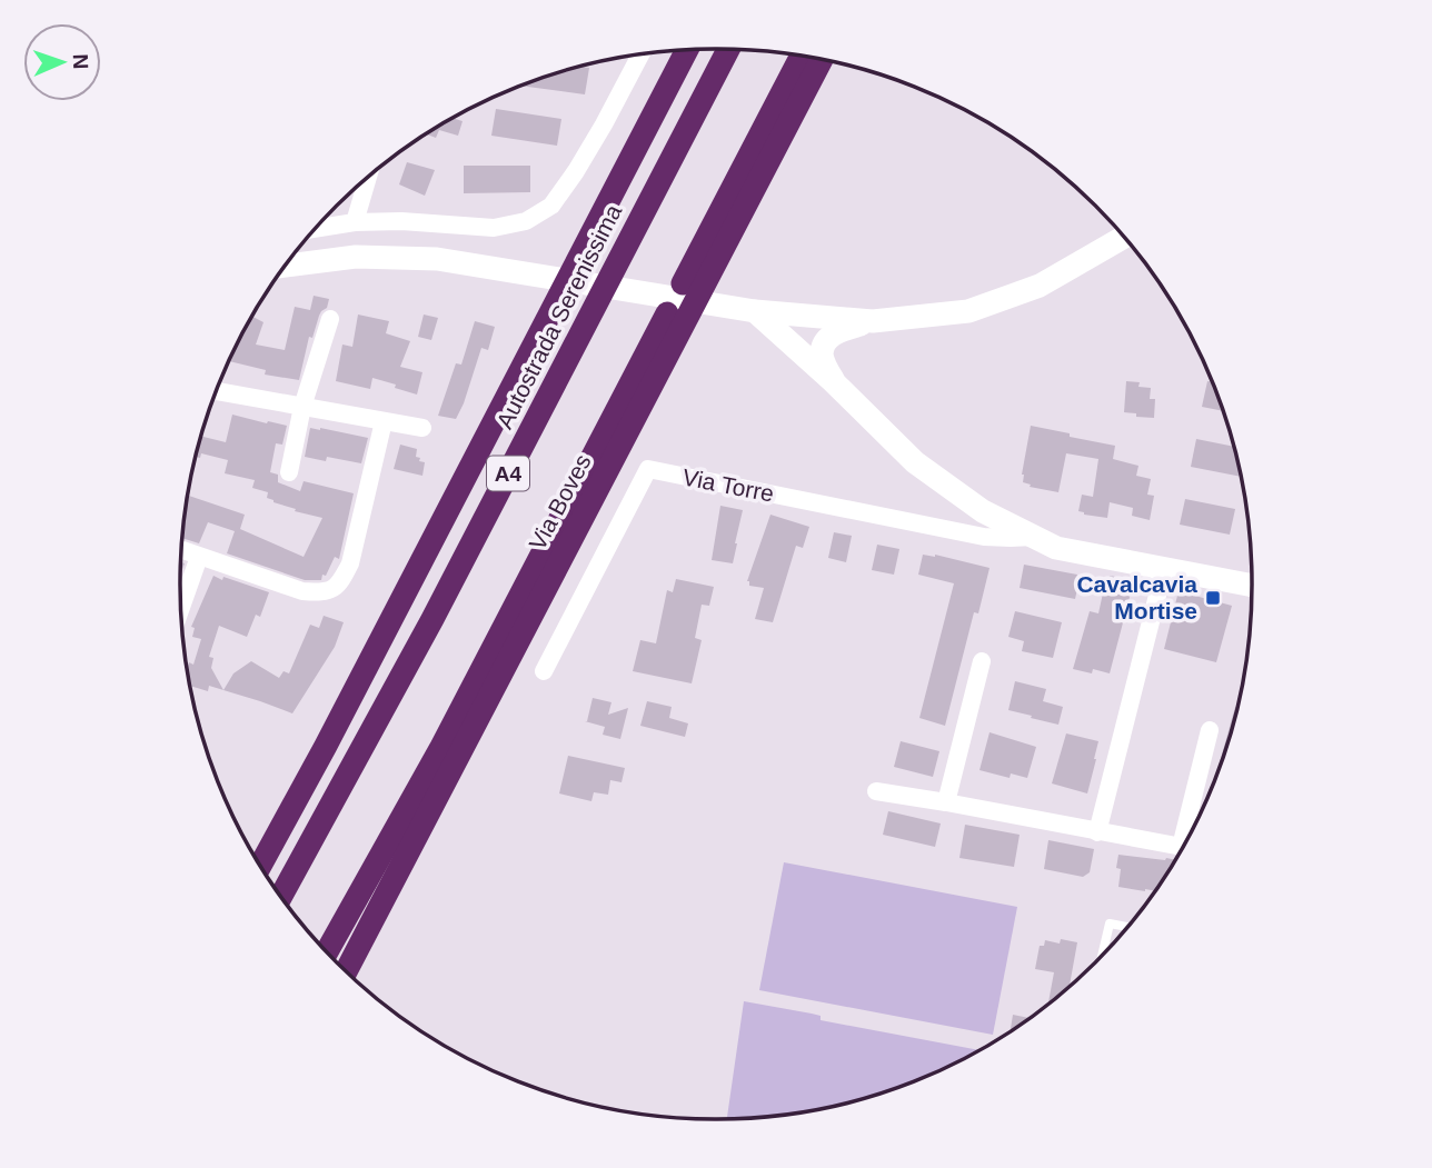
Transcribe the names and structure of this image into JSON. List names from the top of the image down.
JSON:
{
  "streets": {
    "highway": ["Autostrada Serenissima", "A4", "Via Boves"],
    "street": ["Via Torre"]
  },
  "places": {
    "transit": ["Cavalcavia Mortise"]
  },
  "north": "right"
}
